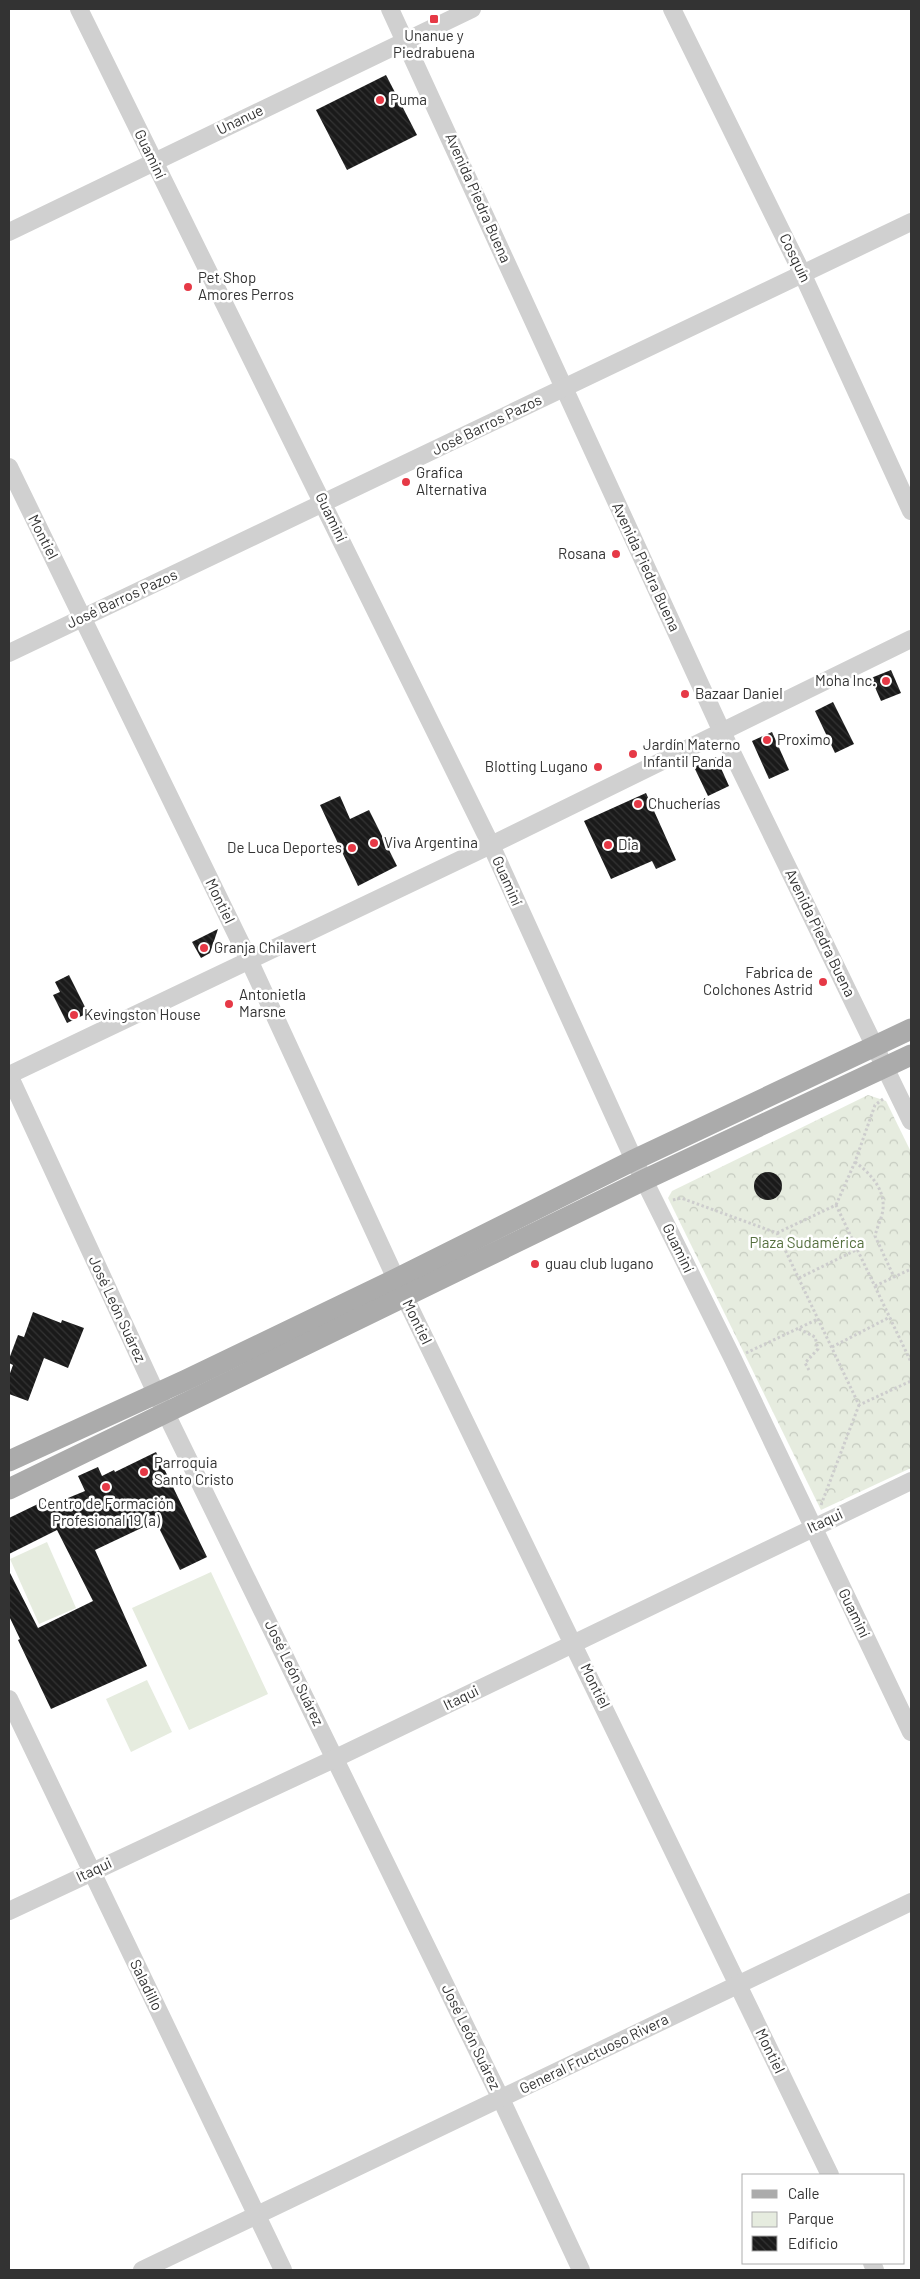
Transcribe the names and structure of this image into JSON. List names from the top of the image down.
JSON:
{
  "streets": {
    "street": [
      "Unanue",
      "Guaminí",
      "Avenida Piedra Buena",
      "Cosquín",
      "José Barros Pazos",
      "Montiel",
      "José León Suárez",
      "Itaqui",
      "Saladillo",
      "General Fructuoso Rivera"
    ]
  },
  "crossings": [
    ["Unanue", "Guaminí"],
    ["Unanue", "Avenida Piedra Buena"],
    ["Guaminí", "José Barros Pazos"],
    ["Guaminí", "Itaqui"],
    ["Avenida Piedra Buena", "José Barros Pazos"],
    ["Cosquín", "José Barros Pazos"],
    ["José Barros Pazos", "Montiel"],
    ["Montiel", "Itaqui"],
    ["Montiel", "General Fructuoso Rivera"],
    ["José León Suárez", "Itaqui"],
    ["José León Suárez", "General Fructuoso Rivera"],
    ["Itaqui", "Saladillo"],
    ["Saladillo", "General Fructuoso Rivera"]
  ],
  "parks": ["Plaza Sudamérica"],
  "places": {
    "transit": ["Unanue y Piedrabuena"],
    "other": [
      "Puma",
      "Pet Shop Amores Perros",
      "Grafica Alternativa",
      "Rosana",
      "Moha Inc.",
      "Bazaar Daniel",
      "Proximo",
      "Jardín Materno Infantil Panda",
      "Blotting Lugano",
      "Chucherías",
      "Viva Argentina",
      "Dia",
      "De Luca Deportes",
      "Granja Chilavert",
      "Fabrica de Colchones Astrid",
      "Antonietla Marsne",
      "Kevingston House",
      "guau club lugano",
      "Parroquia Santo Cristo",
      "Centro de Formación Profesional 19 (a)"
    ]
  },
  "legend": ["Calle", "Parque", "Edificio"]
}
